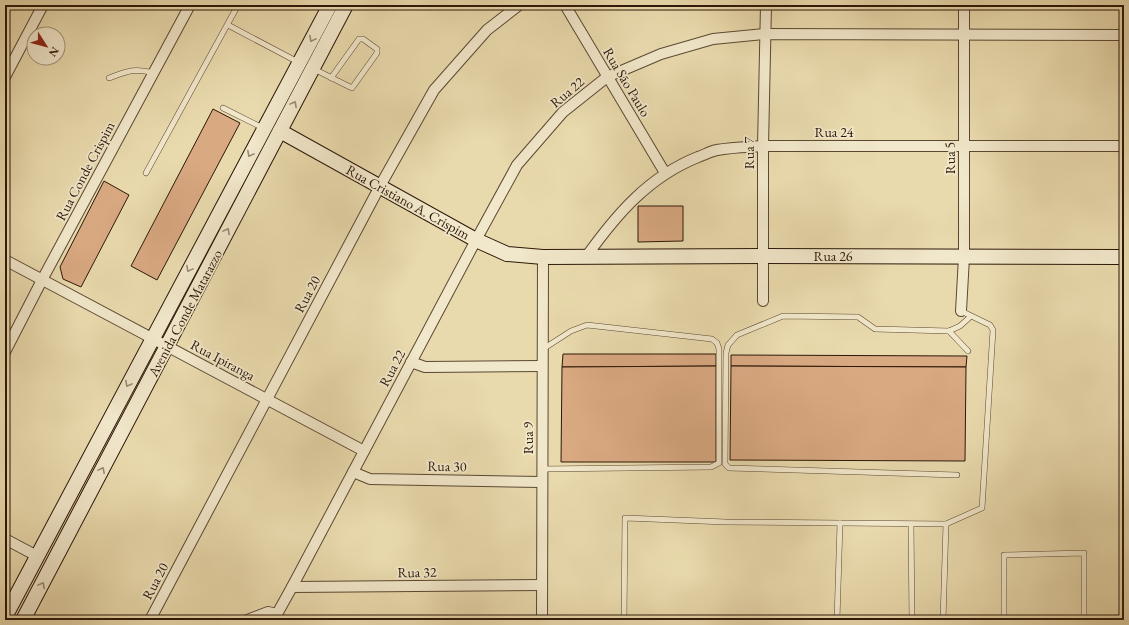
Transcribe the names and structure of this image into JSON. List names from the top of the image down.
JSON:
{
  "streets": {
    "street": [
      "Rua São Paulo",
      "Rua 22",
      "Rua 24",
      "Rua 7",
      "Rua 5",
      "Rua Conde Crispim",
      "Rua Cristiano A. Crispim",
      "Rua 26",
      "Rua 20",
      "Avenida Conde Matarazzo",
      "Rua Ipiranga",
      "Rua 9",
      "Rua 30",
      "Rua 32"
    ]
  },
  "crossings": [
    ["Rua São Paulo", "Rua 22"],
    ["Rua São Paulo", "Rua 24"],
    ["Rua 22", "Rua 7"],
    ["Rua 22", "Rua 5"],
    ["Rua 22", "Rua Cristiano A. Crispim"],
    ["Rua 22", "Rua Ipiranga"],
    ["Rua 22", "Rua 30"],
    ["Rua 22", "Rua 32"],
    ["Rua 24", "Rua 7"],
    ["Rua 24", "Rua 5"],
    ["Rua 24", "Rua 26"],
    ["Rua 7", "Rua 26"],
    ["Rua 5", "Rua 26"],
    ["Rua Conde Crispim", "Rua Ipiranga"],
    ["Rua Cristiano A. Crispim", "Rua 26"],
    ["Rua Cristiano A. Crispim", "Rua 20"],
    ["Rua Cristiano A. Crispim", "Avenida Conde Matarazzo"],
    ["Rua Cristiano A. Crispim", "Rua 9"],
    ["Rua 26", "Rua 9"],
    ["Rua 20", "Rua Ipiranga"],
    ["Avenida Conde Matarazzo", "Rua Ipiranga"],
    ["Rua 9", "Rua 30"],
    ["Rua 9", "Rua 32"]
  ],
  "north": "bottom right"
}
